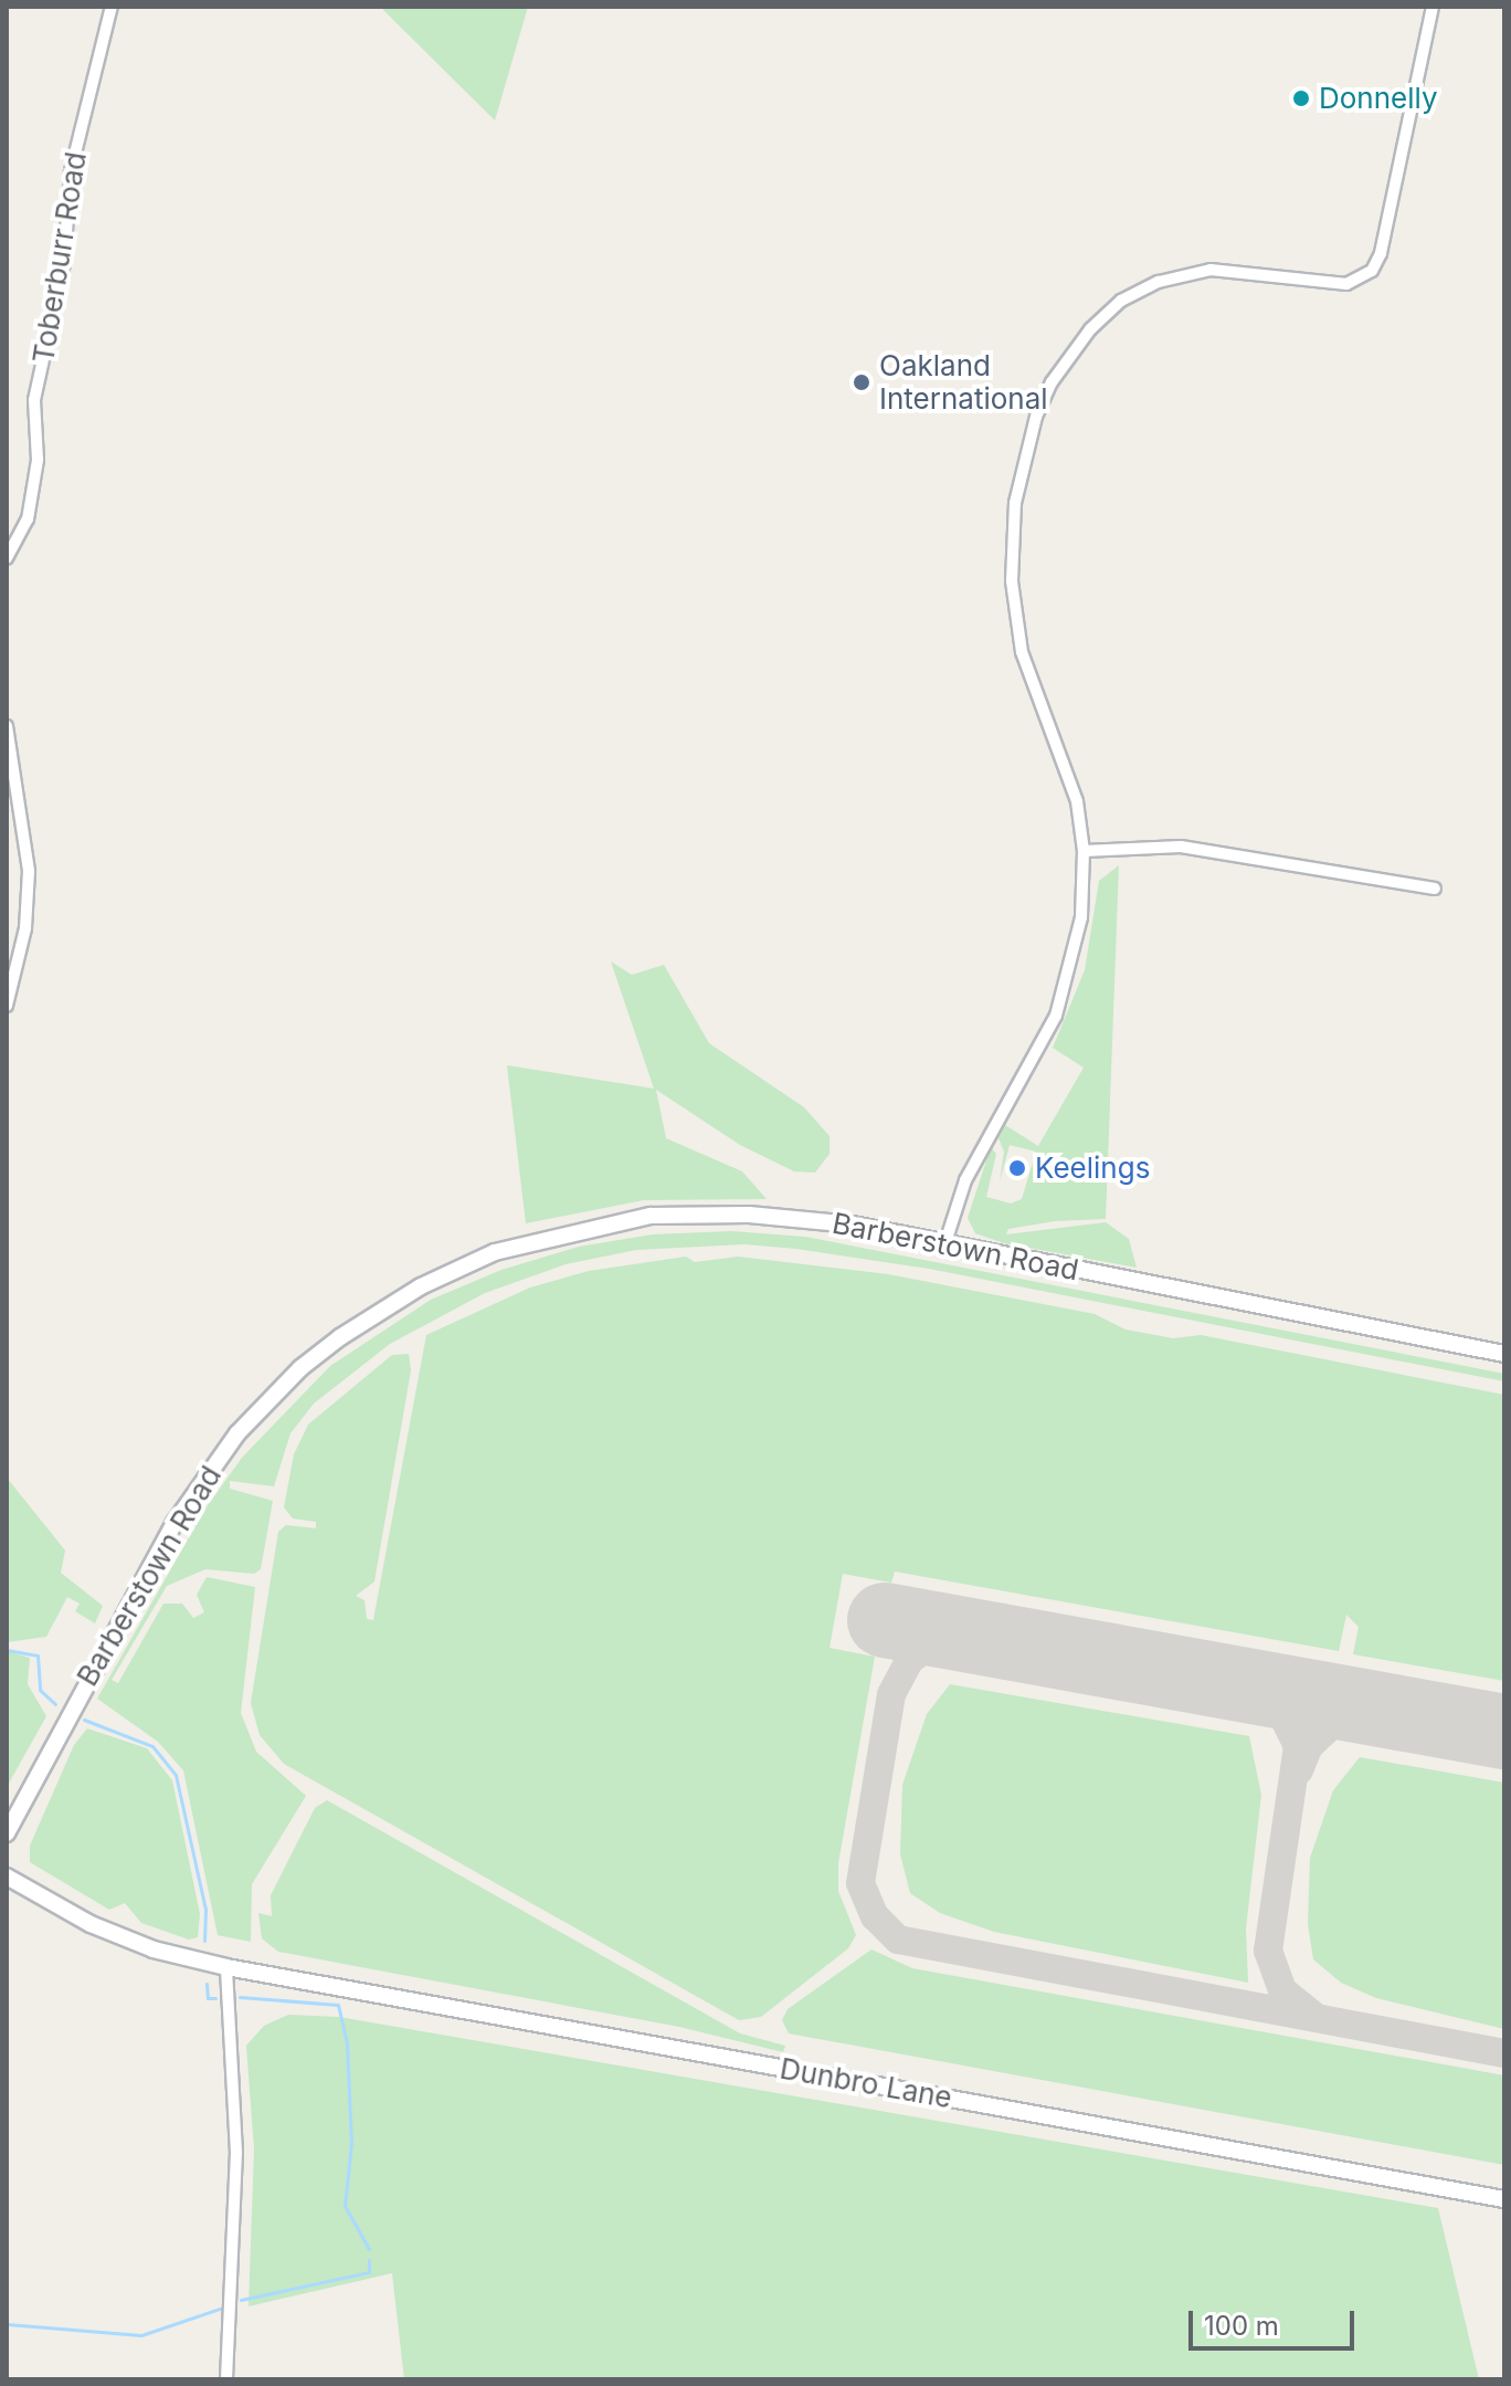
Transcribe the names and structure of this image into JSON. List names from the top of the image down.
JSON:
{
  "streets": {
    "main road": ["Barberstown Road", "Dunbro Lane"],
    "street": ["Toberburr Road"]
  },
  "places": ["Donnelly", "Oakland International", "Keelings"],
  "scale_bar": "100 m"
}
